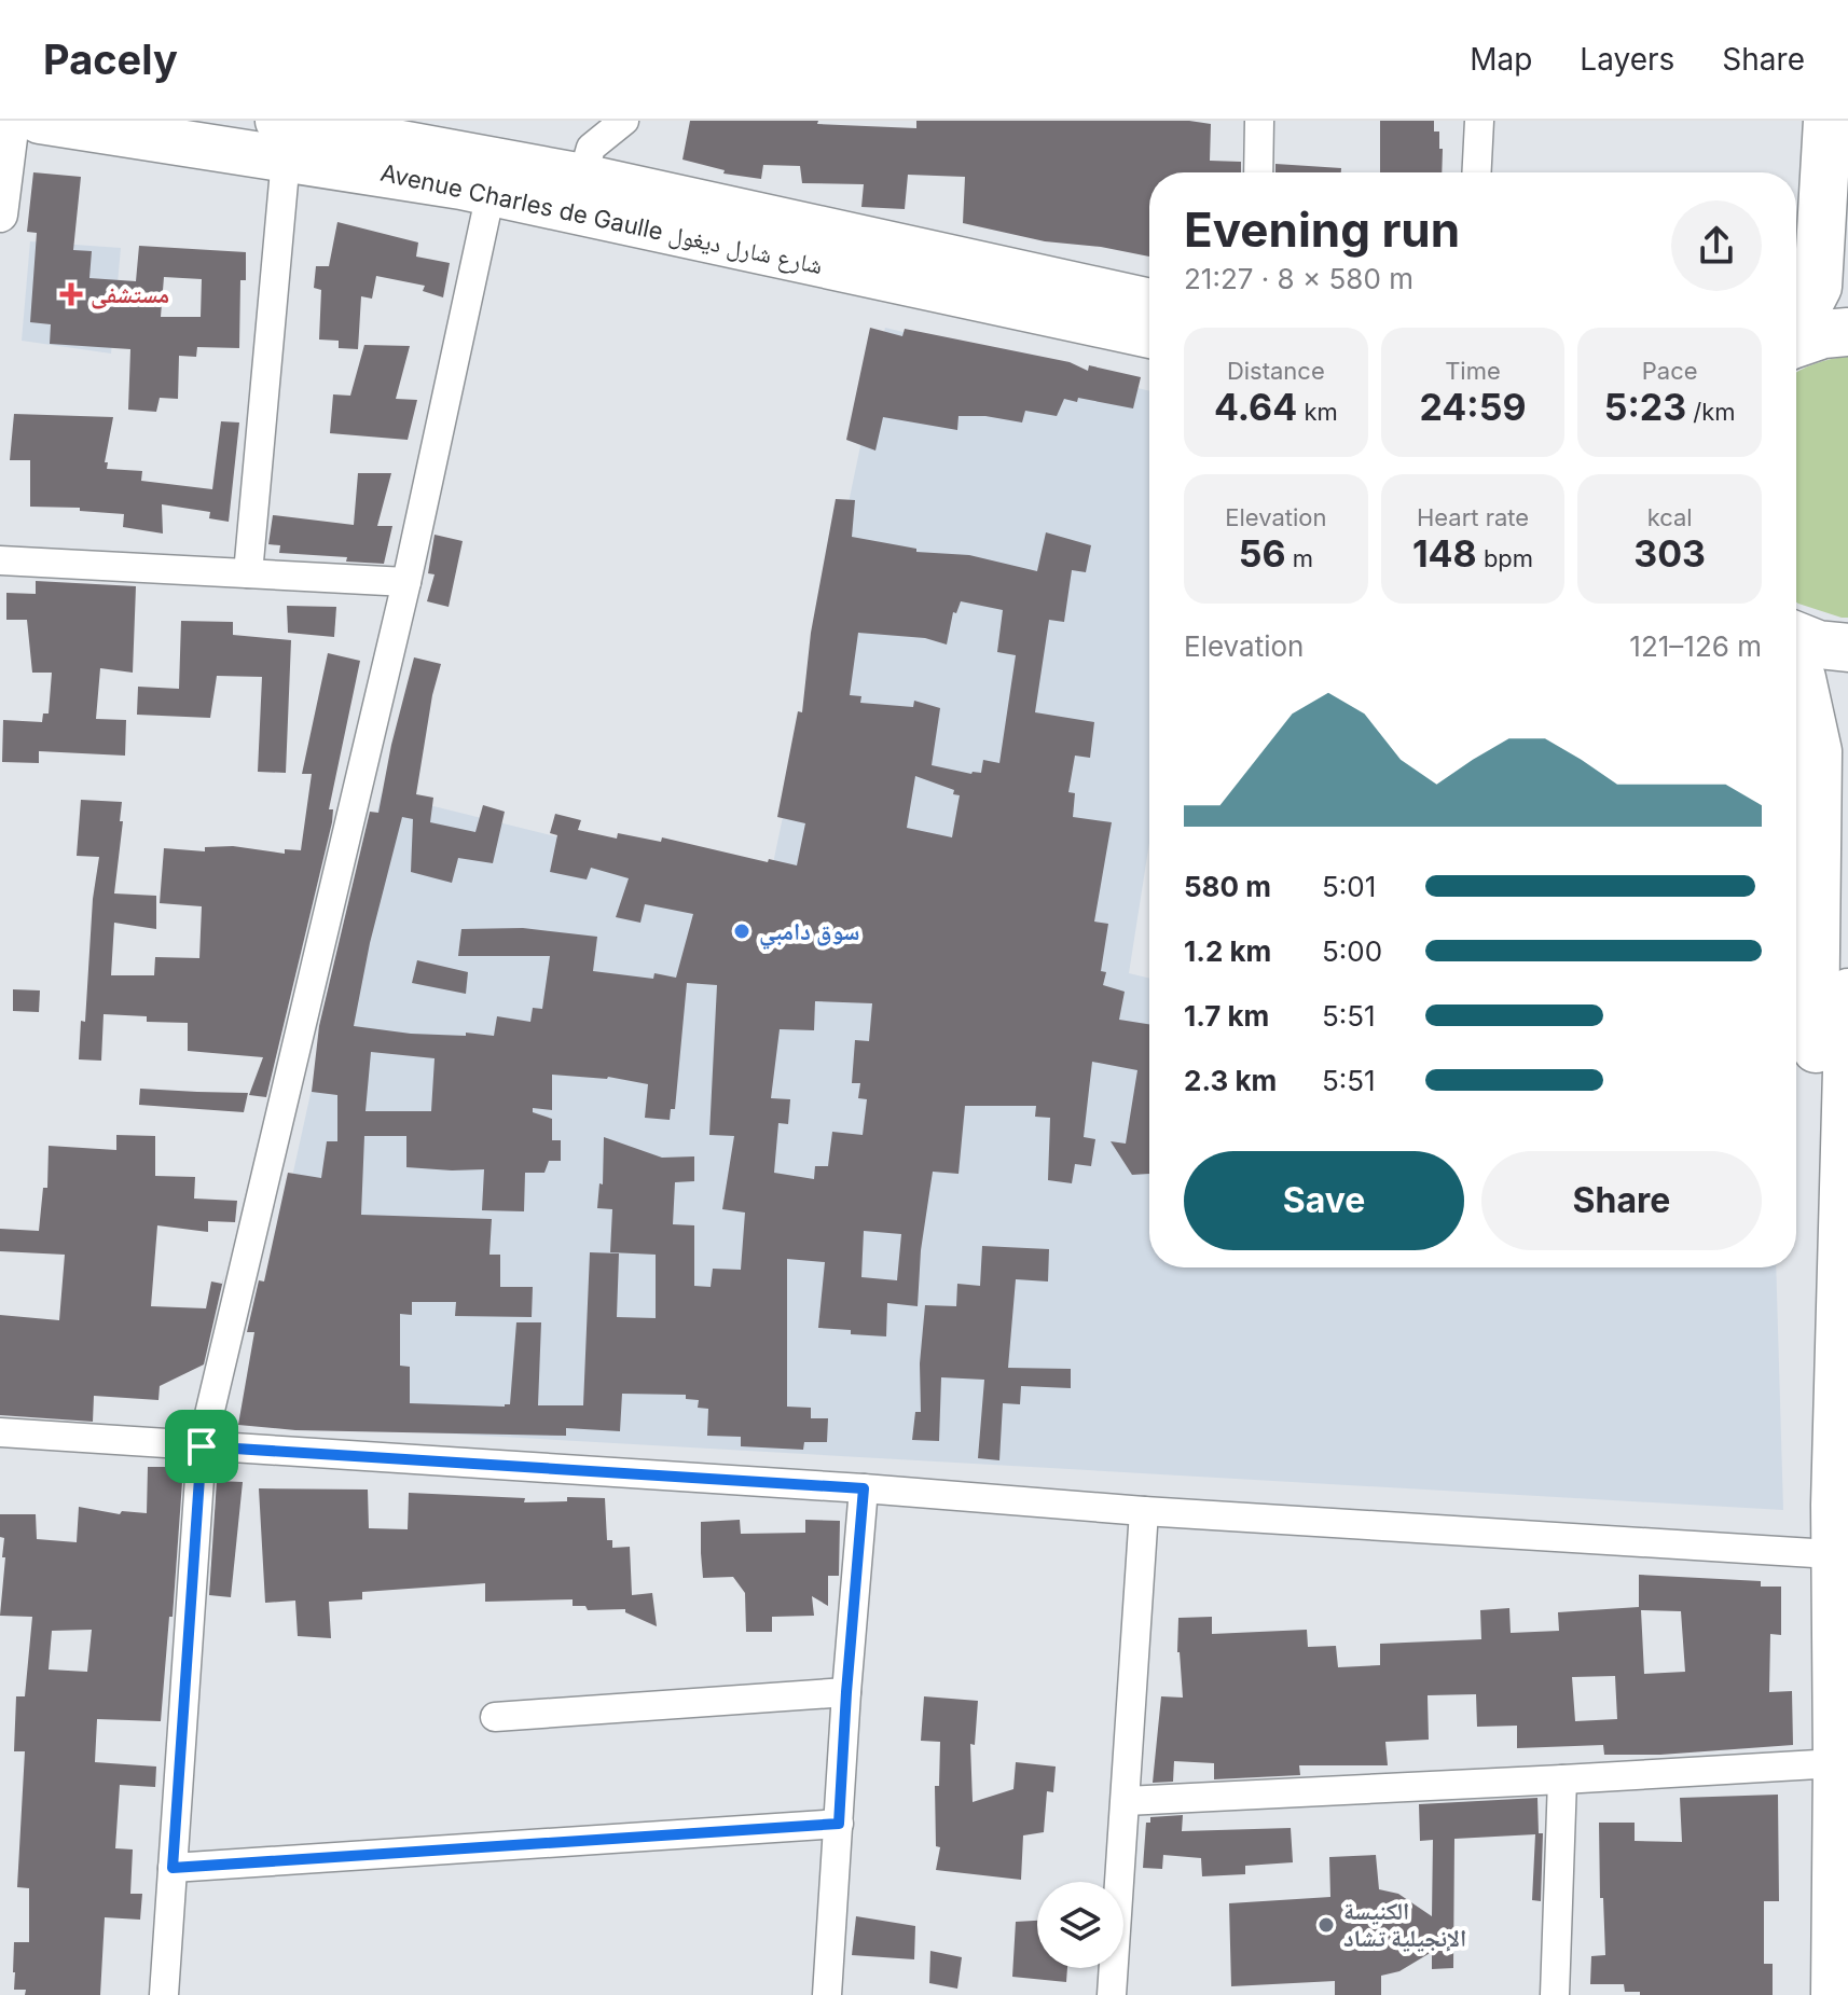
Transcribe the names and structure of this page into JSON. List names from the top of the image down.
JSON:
{
  "streets": {
    "main road": ["Avenue Charles de Gaulle شارع شارل ديغول"]
  },
  "places": {
    "health": ["مستشفى"],
    "other": ["سوق دامبي", "الكنيسة الإنجيلية تشاد"]
  },
  "page": {
    "header": "Pacely",
    "nav": ["Map", "Layers", "Share"],
    "heading": ["Evening run", "21:27 · 8 × 580 m"],
    "stats": [
      ["Distance", "4.64 km"],
      ["Time", "24:59"],
      ["Pace", "5:23 /km"],
      ["Elevation", "56 m"],
      ["Heart rate", "148 bpm"],
      ["kcal", "303"]
    ],
    "chart": ["Elevation", "121–126 m"],
    "list": [
      {
        "name": "580 m",
        "note": "5:01"
      },
      {
        "name": "1.2 km",
        "note": "5:00"
      },
      {
        "name": "1.7 km",
        "note": "5:51"
      },
      {
        "name": "2.3 km",
        "note": "5:51"
      }
    ],
    "buttons": ["Save", "Share"]
  }
}
